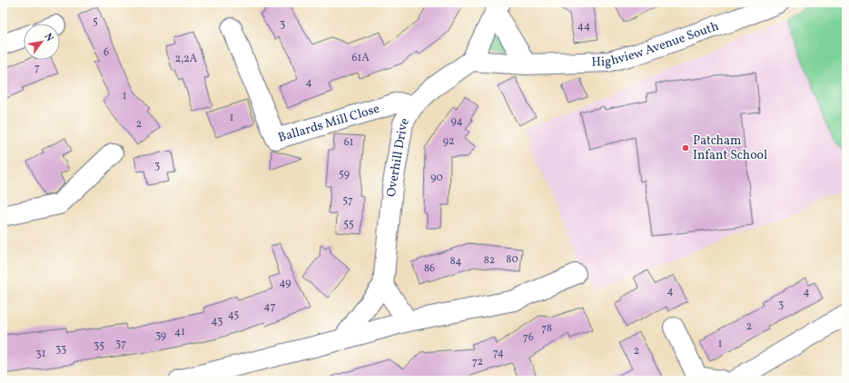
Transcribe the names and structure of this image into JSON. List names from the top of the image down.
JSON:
{
  "streets": {
    "street": ["Highview Avenue South", "Ballards Mill Close", "Overhill Drive"]
  },
  "crossings": [
    ["Ballards Mill Close", "Overhill Drive"]
  ],
  "places": ["Patcham Infant School"],
  "house_numbers": [
    "5",
    "3",
    "44",
    "6",
    "61A",
    "2,2A",
    "7",
    "4",
    "1",
    "1",
    "94",
    "2",
    "92",
    "61",
    "3",
    "59",
    "90",
    "57",
    "55",
    "80",
    "82",
    "84",
    "86",
    "49",
    "4",
    "4",
    "3",
    "47",
    "45",
    "43",
    "2",
    "78",
    "41",
    "39",
    "76",
    "37",
    "1",
    "35",
    "33",
    "2",
    "74",
    "31",
    "72"
  ],
  "north": "top right"
}
